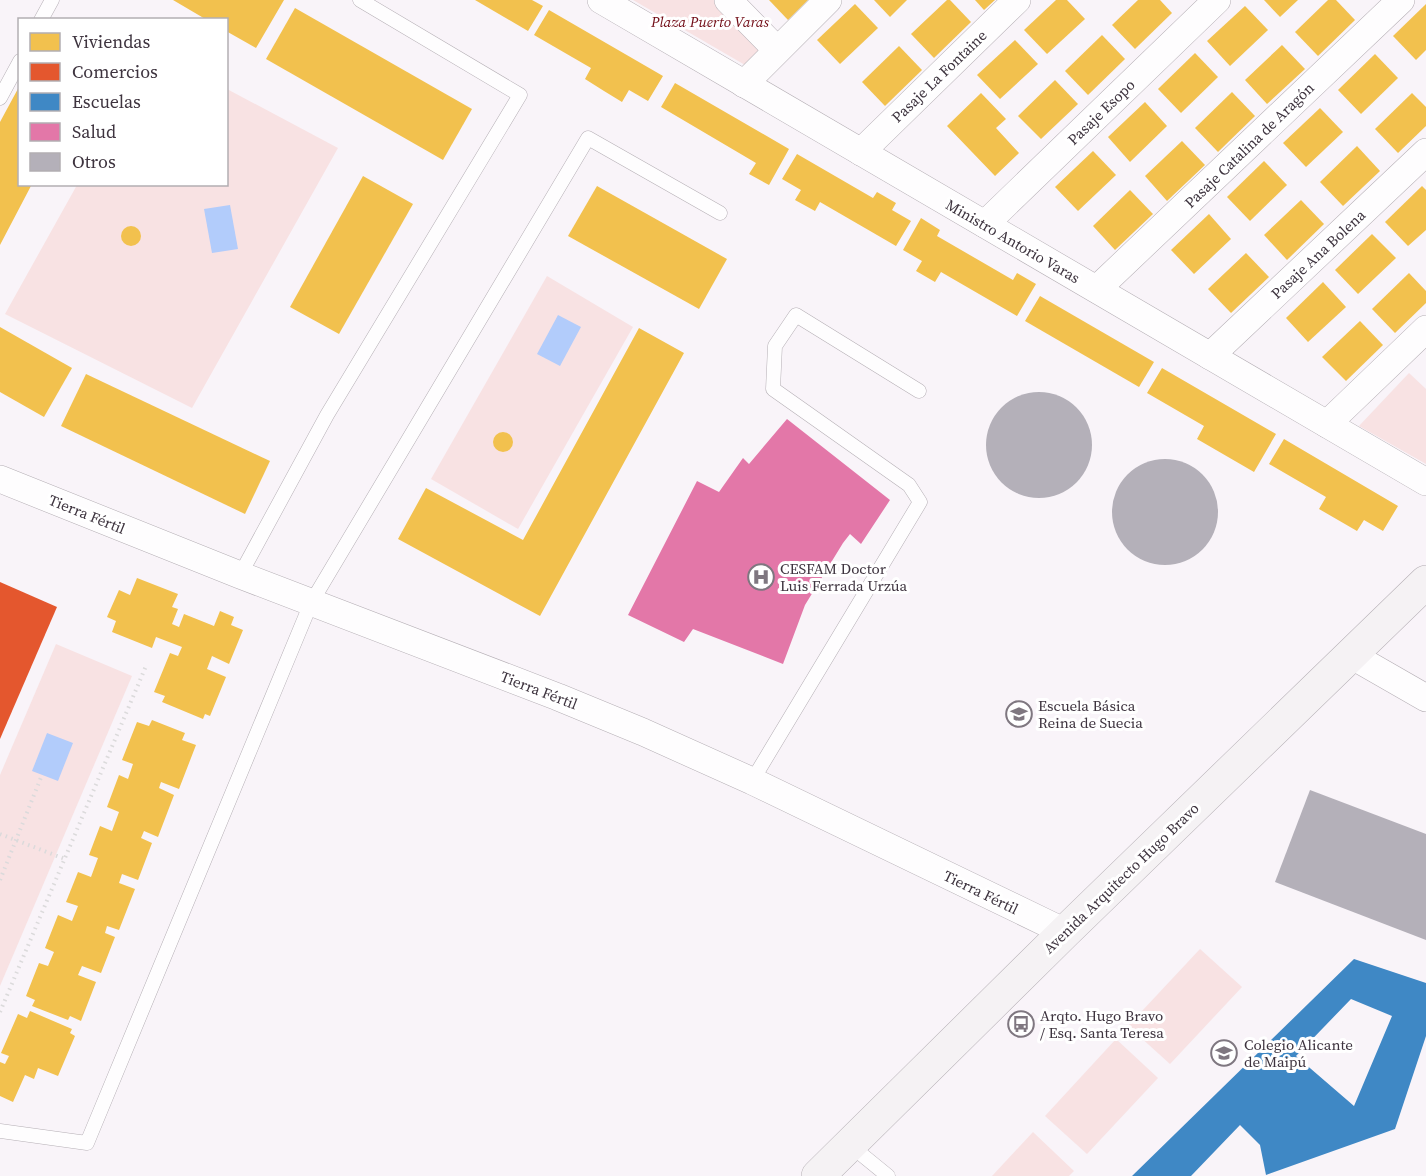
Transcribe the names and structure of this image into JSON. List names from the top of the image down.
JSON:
{
  "streets": {
    "street": [
      "Pasaje La Fontaine",
      "Pasaje Esopo",
      "Pasaje Catalina de Aragón",
      "Ministro Antorio Varas",
      "Pasaje Ana Bolena",
      "Tierra Fértil",
      "Avenida Arquitecto Hugo Bravo"
    ]
  },
  "crossings": [
    ["Pasaje La Fontaine", "Ministro Antorio Varas"],
    ["Pasaje Esopo", "Ministro Antorio Varas"],
    ["Pasaje Catalina de Aragón", "Ministro Antorio Varas"],
    ["Ministro Antorio Varas", "Pasaje Ana Bolena"],
    ["Tierra Fértil", "Avenida Arquitecto Hugo Bravo"]
  ],
  "parks": ["Plaza Puerto Varas"],
  "places": {
    "hospital": ["CESFAM Doctor Luis Ferrada Urzúa"],
    "school or university": ["Escuela Básica Reina de Suecia", "Colegio Alicante de Maipú"],
    "bus stop": ["Arqto. Hugo Bravo / Esq. Santa Teresa"]
  },
  "legend": [
    "Viviendas",
    "Comercios",
    "Escuelas",
    "Salud",
    "Otros"
  ]
}
